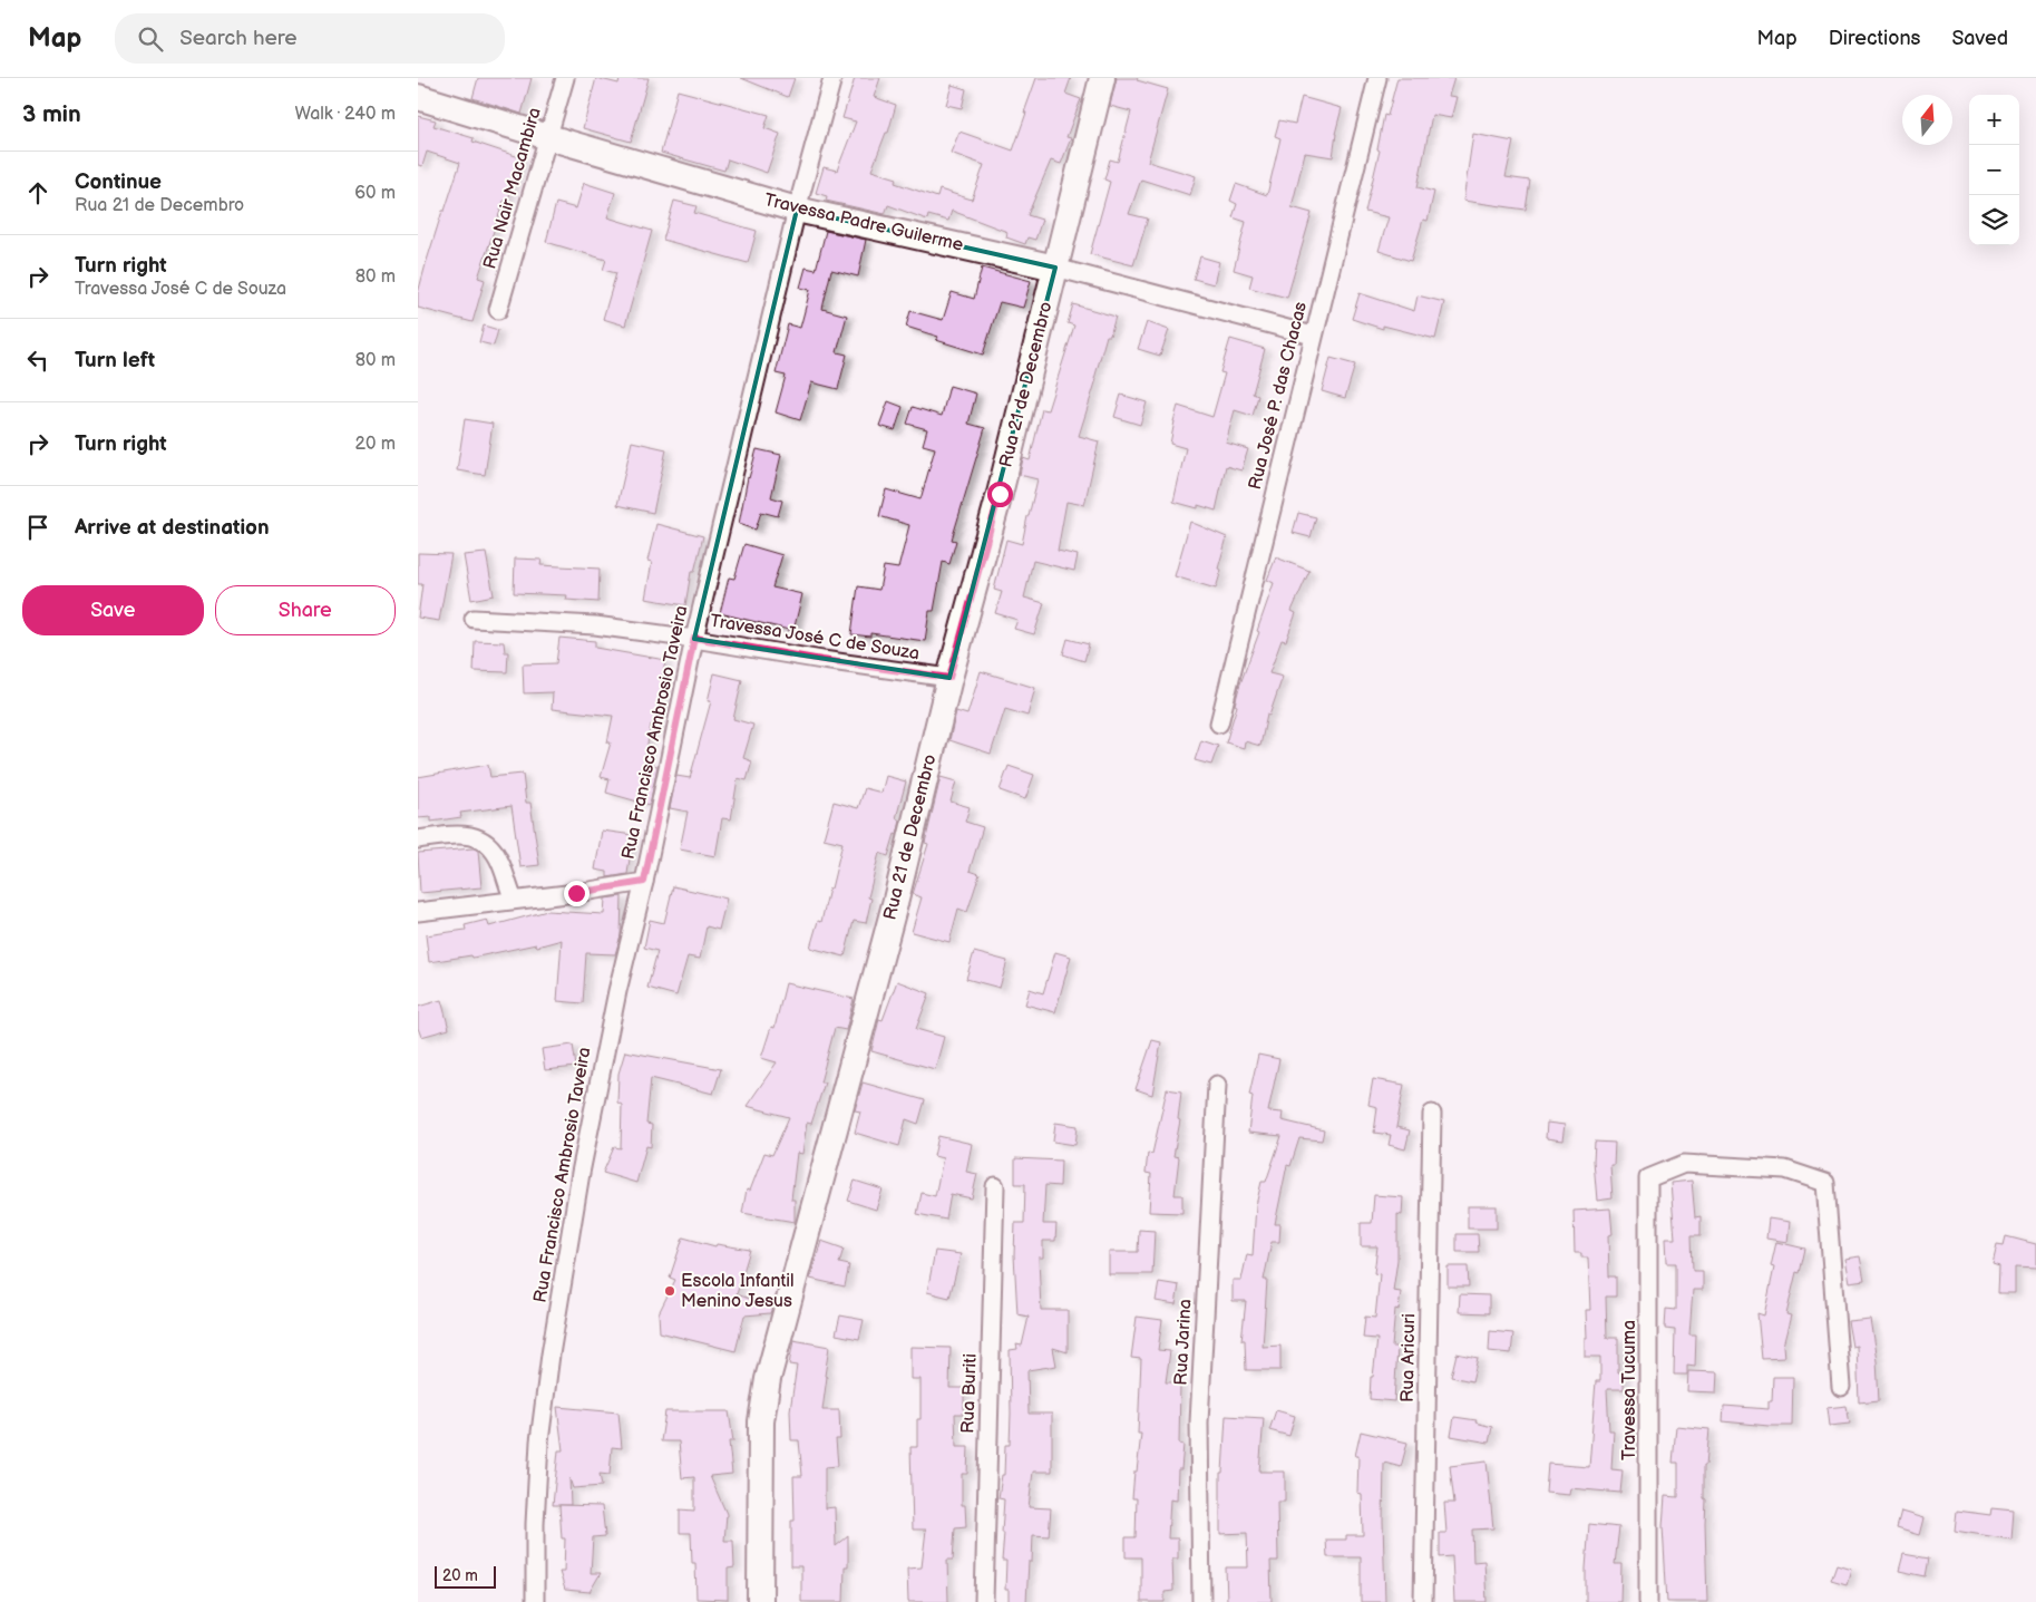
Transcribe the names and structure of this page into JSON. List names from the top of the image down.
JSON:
{
  "streets": {
    "street": [
      "Rua Nair Macambira",
      "Travessa Padre Guilerme",
      "Rua 21 de Decembro",
      "Rua José P. das Chacas",
      "Travessa José C de Souza",
      "Rua Francisco Ambrosio Taveira",
      "Rua Jarina",
      "Rua Aricuri",
      "Travessa Tucuma",
      "Rua Buriti"
    ]
  },
  "crossings": [
    ["Rua Nair Macambira", "Travessa Padre Guilerme"],
    ["Travessa Padre Guilerme", "Rua 21 de Decembro"],
    ["Travessa Padre Guilerme", "Rua José P. das Chacas"],
    ["Travessa Padre Guilerme", "Rua Francisco Ambrosio Taveira"],
    ["Rua 21 de Decembro", "Travessa José C de Souza"],
    ["Travessa José C de Souza", "Rua Francisco Ambrosio Taveira"]
  ],
  "places": ["Escola Infantil Menino Jesus"],
  "scale_bar": "20 m",
  "north": "top",
  "page": {
    "header": "Map",
    "search": "Search here",
    "nav": ["Map", "Directions", "Saved"],
    "heading": ["3 min", "Walk · 240 m"],
    "map_buttons": ["+", "−"],
    "list": [
      ["Continue", "Rua 21 de Decembro", "60 m"],
      ["Turn right", "Travessa José C de Souza", "80 m"],
      ["Turn left", "80 m"],
      ["Turn right", "20 m"],
      "Arrive at destination"
    ],
    "buttons": ["Save", "Share"],
    "scale": "20 m"
  }
}
